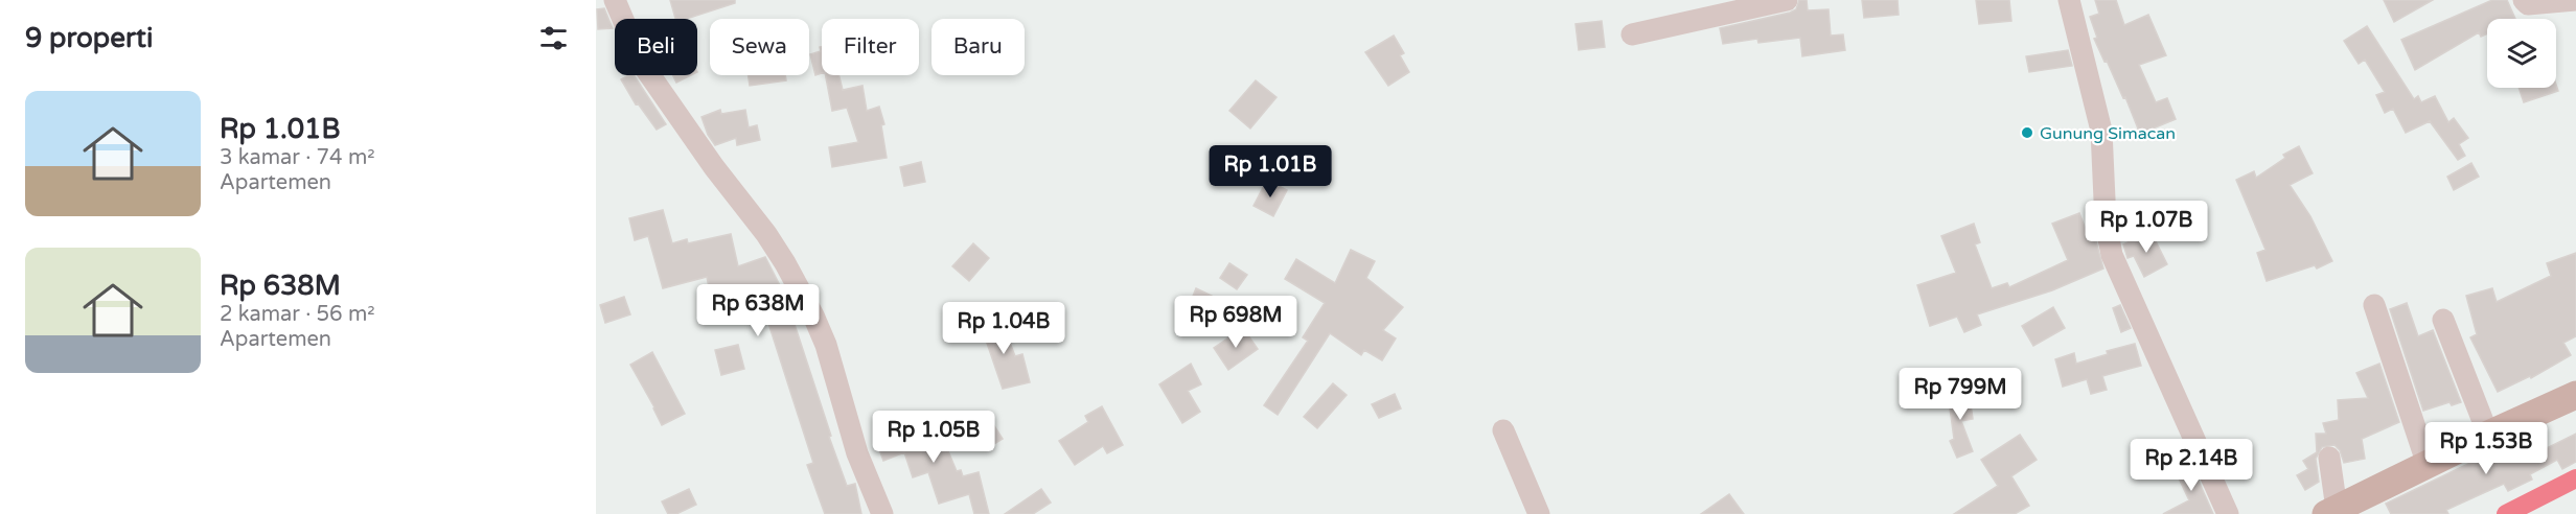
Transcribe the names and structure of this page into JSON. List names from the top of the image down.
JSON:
{
  "places": ["Gunung Simacan"],
  "page": {
    "heading": "9 properti",
    "chip": [
      "Beli",
      "Sewa",
      "Filter",
      "Baru"
    ],
    "list": [
      {
        "name": "Rp 1.01B",
        "note": "3 kamar · 74 m² · Apartemen"
      },
      {
        "name": "Rp 638M",
        "note": "2 kamar · 56 m² · Apartemen"
      }
    ],
    "price": [
      "Rp 1.01B",
      "Rp 1.07B",
      "Rp 638M",
      "Rp 698M",
      "Rp 1.04B",
      "Rp 799M",
      "Rp 1.05B",
      "Rp 1.53B",
      "Rp 2.14B"
    ]
  }
}
